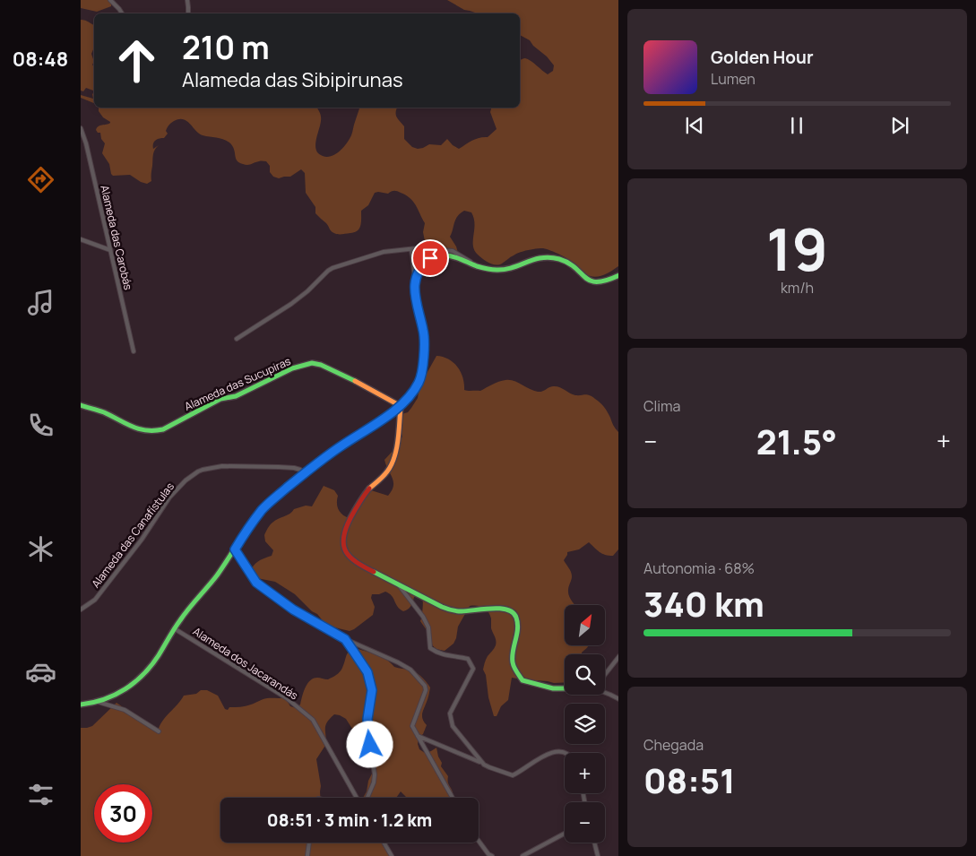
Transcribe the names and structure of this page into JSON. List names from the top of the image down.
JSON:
{
  "streets": {
    "street": [
      "Alameda das Carobás",
      "Alameda das Sucupiras",
      "Alameda das Canafístulas",
      "Alameda dos Jacarandás"
    ]
  },
  "north": "top right",
  "page": {
    "tabs": "08:48",
    "turn": ["210 m", "Alameda das Sibipirunas"],
    "song": ["Golden Hour", "Lumen"],
    "tile": [
      ["19", "km/h"],
      "Clima",
      ["Autonomia · 68%", "340 km"],
      ["Chegada", "08:51"]
    ],
    "heat": ["−", "21.5°", "+"],
    "map_buttons": ["+", "−"],
    "limit": "30",
    "trip": "08:51 · 3 min · 1.2 km"
  }
}
